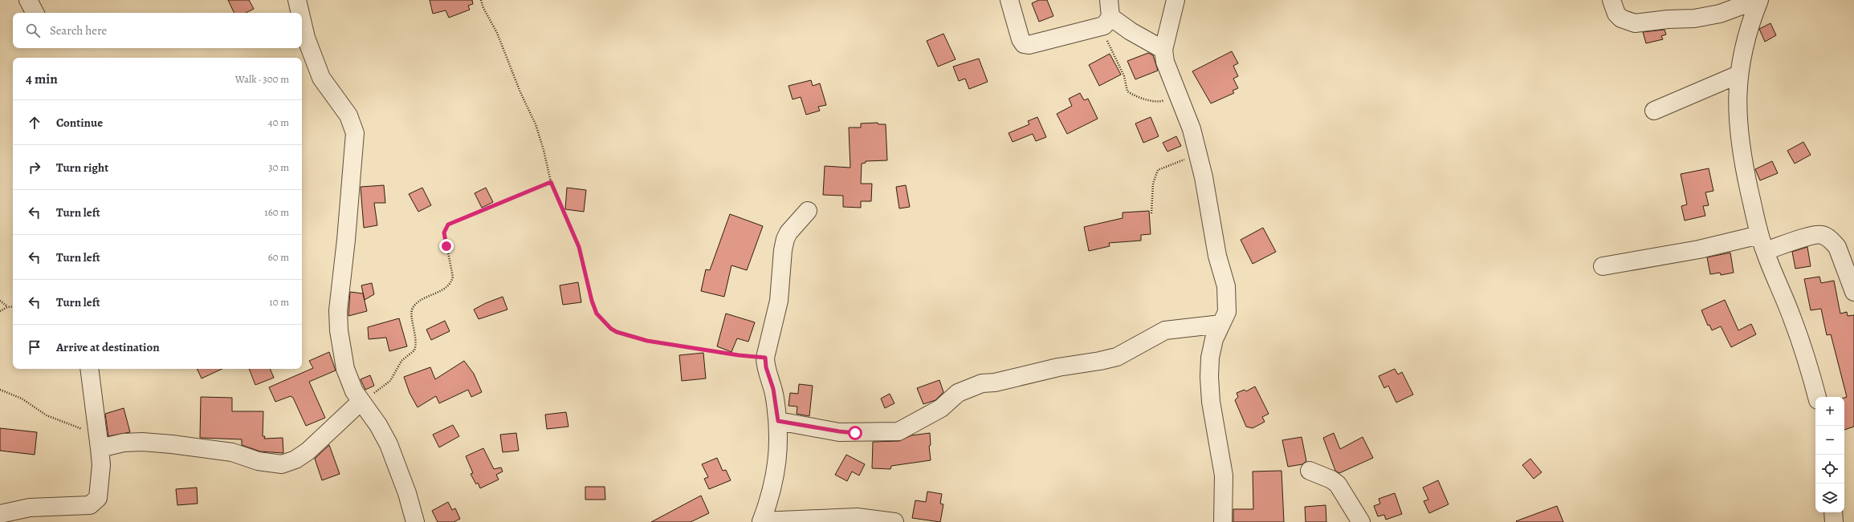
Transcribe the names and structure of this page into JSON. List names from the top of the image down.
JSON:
{
  "page": {
    "search": "Search here",
    "heading": ["4 min", "Walk · 300 m"],
    "list": [
      ["Continue", "40 m"],
      ["Turn right", "30 m"],
      ["Turn left", "160 m"],
      ["Turn left", "60 m"],
      ["Turn left", "10 m"],
      "Arrive at destination"
    ],
    "map_buttons": ["+", "−"]
  }
}
